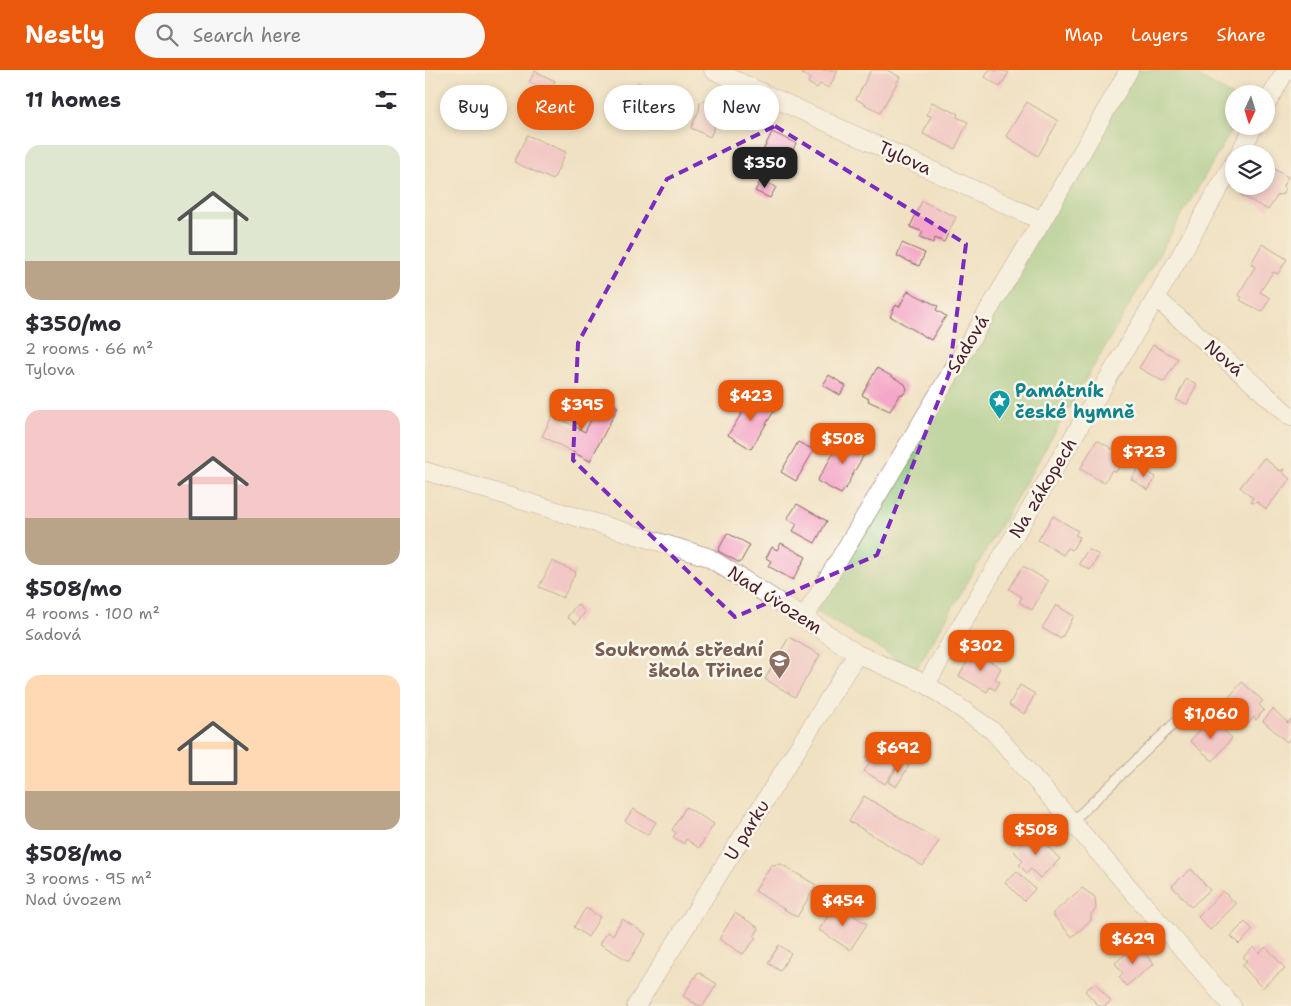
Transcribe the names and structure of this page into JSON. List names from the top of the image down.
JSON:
{
  "streets": {
    "street": [
      "Tylova",
      "Sadová",
      "Nová",
      "Na zákopech",
      "Nad úvozem",
      "U parku"
    ]
  },
  "crossings": [
    ["Tylova", "Sadová"],
    ["Sadová", "Nad úvozem"],
    ["Nová", "Na zákopech"],
    ["Na zákopech", "Nad úvozem"],
    ["Nad úvozem", "U parku"]
  ],
  "places": {
    "place": ["Památník české hymně"],
    "school or university": ["Soukromá střední škola Třinec"]
  },
  "north": "bottom",
  "page": {
    "header": "Nestly",
    "search": "Search here",
    "nav": ["Map", "Layers", "Share"],
    "heading": "11 homes",
    "chip": [
      "Buy",
      "Rent",
      "Filters",
      "New"
    ],
    "list": [
      {
        "name": "$350/mo",
        "note": "2 rooms · 66 m² · Tylova"
      },
      {
        "name": "$508/mo",
        "note": "4 rooms · 100 m² · Sadová"
      },
      {
        "name": "$508/mo",
        "note": "3 rooms · 95 m² · Nad úvozem"
      }
    ],
    "price": [
      "$350",
      "$423",
      "$395",
      "$508",
      "$723",
      "$302",
      "$1,060",
      "$692",
      "$508",
      "$454",
      "$629"
    ]
  }
}
